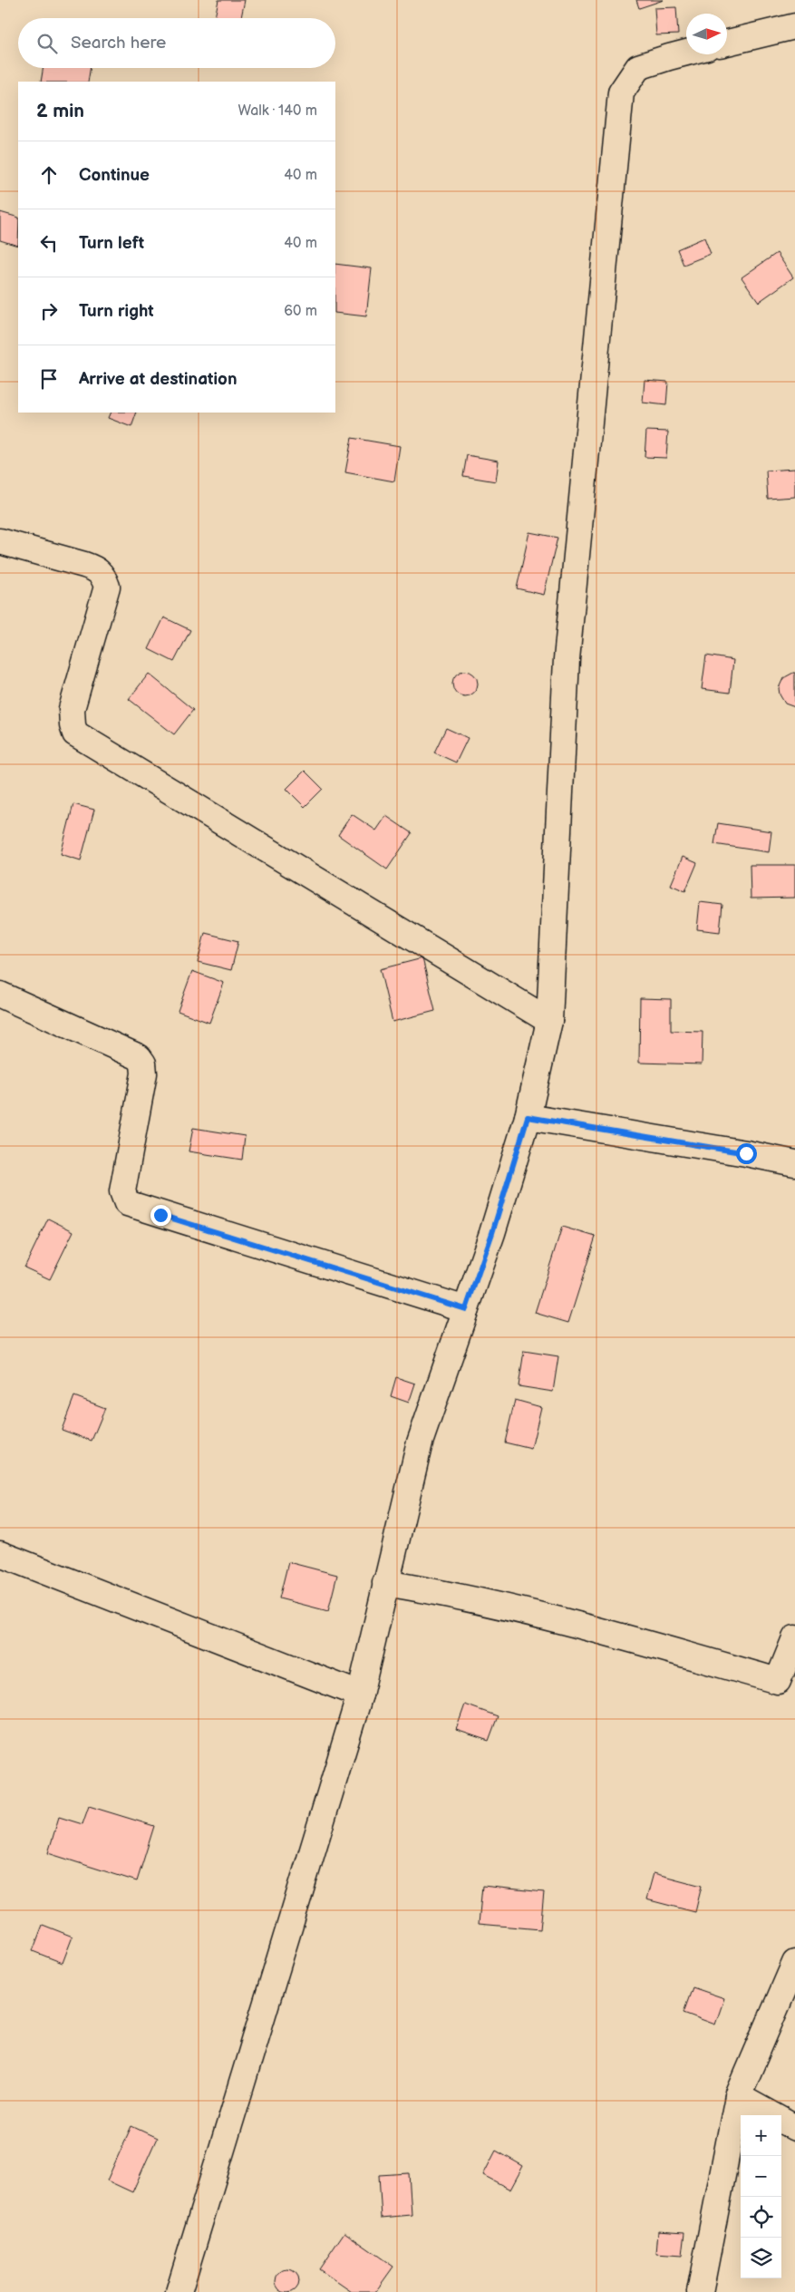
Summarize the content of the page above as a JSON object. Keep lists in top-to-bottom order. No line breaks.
{"north":"right","page":{"search":"Search here","heading":["2 min","Walk · 140 m"],"list":[["Continue","40 m"],["Turn left","40 m"],["Turn right","60 m"],"Arrive at destination"],"map_buttons":["+","−"]}}
